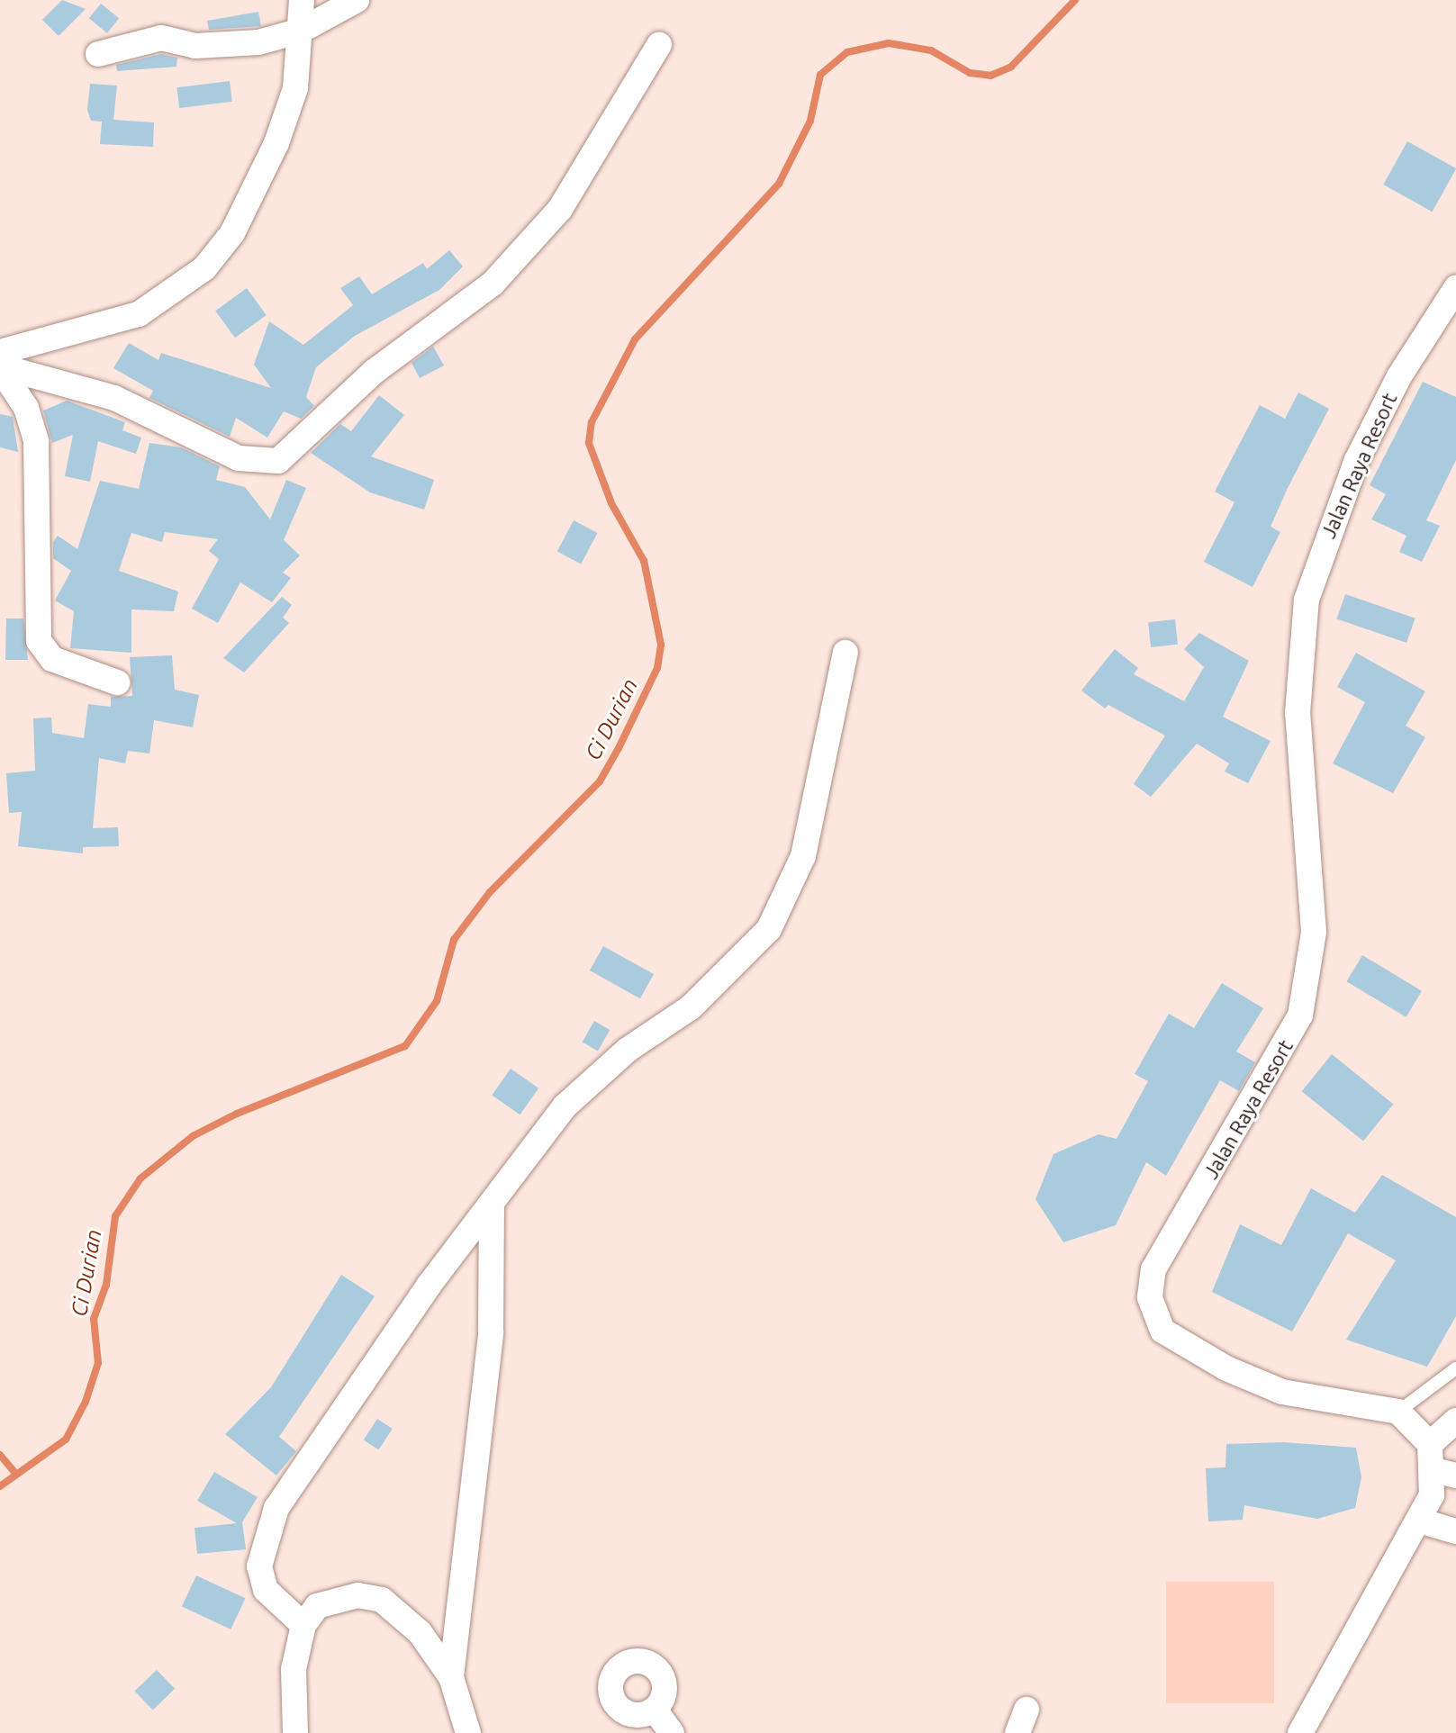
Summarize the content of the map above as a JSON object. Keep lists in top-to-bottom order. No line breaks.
{"streets":{"street":["Jalan Raya Resort"]},"water":["Ci Durian"]}
